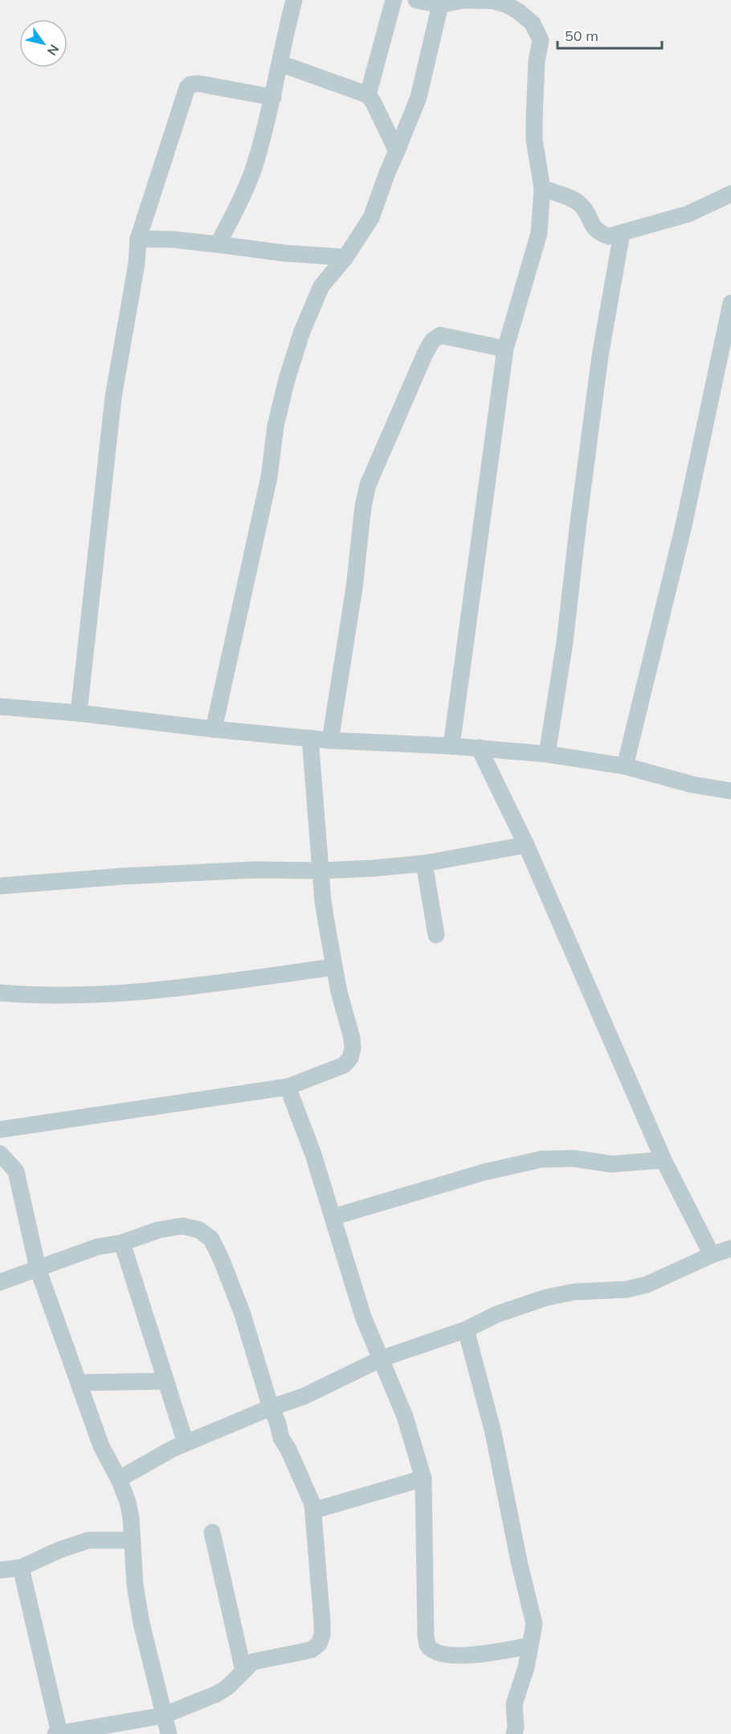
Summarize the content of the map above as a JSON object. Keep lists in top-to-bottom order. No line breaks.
{"scale_bar":"50 m","north":"bottom right"}
